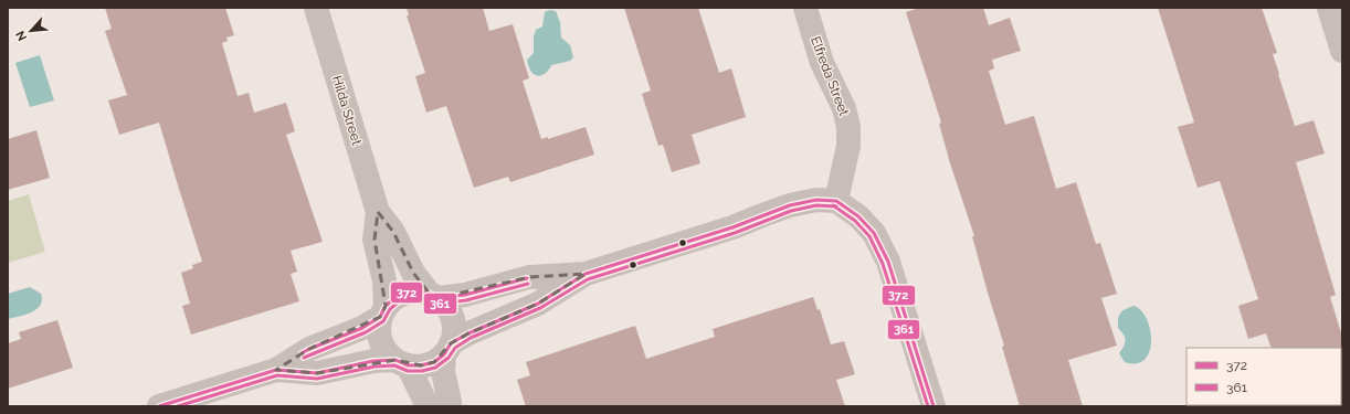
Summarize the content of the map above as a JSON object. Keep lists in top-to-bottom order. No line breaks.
{"streets":{"street":["Elfreda Street","Hilda Street"]},"lines":["transit line 372","transit line 361"],"legend":["372","361"],"north":"bottom left"}
